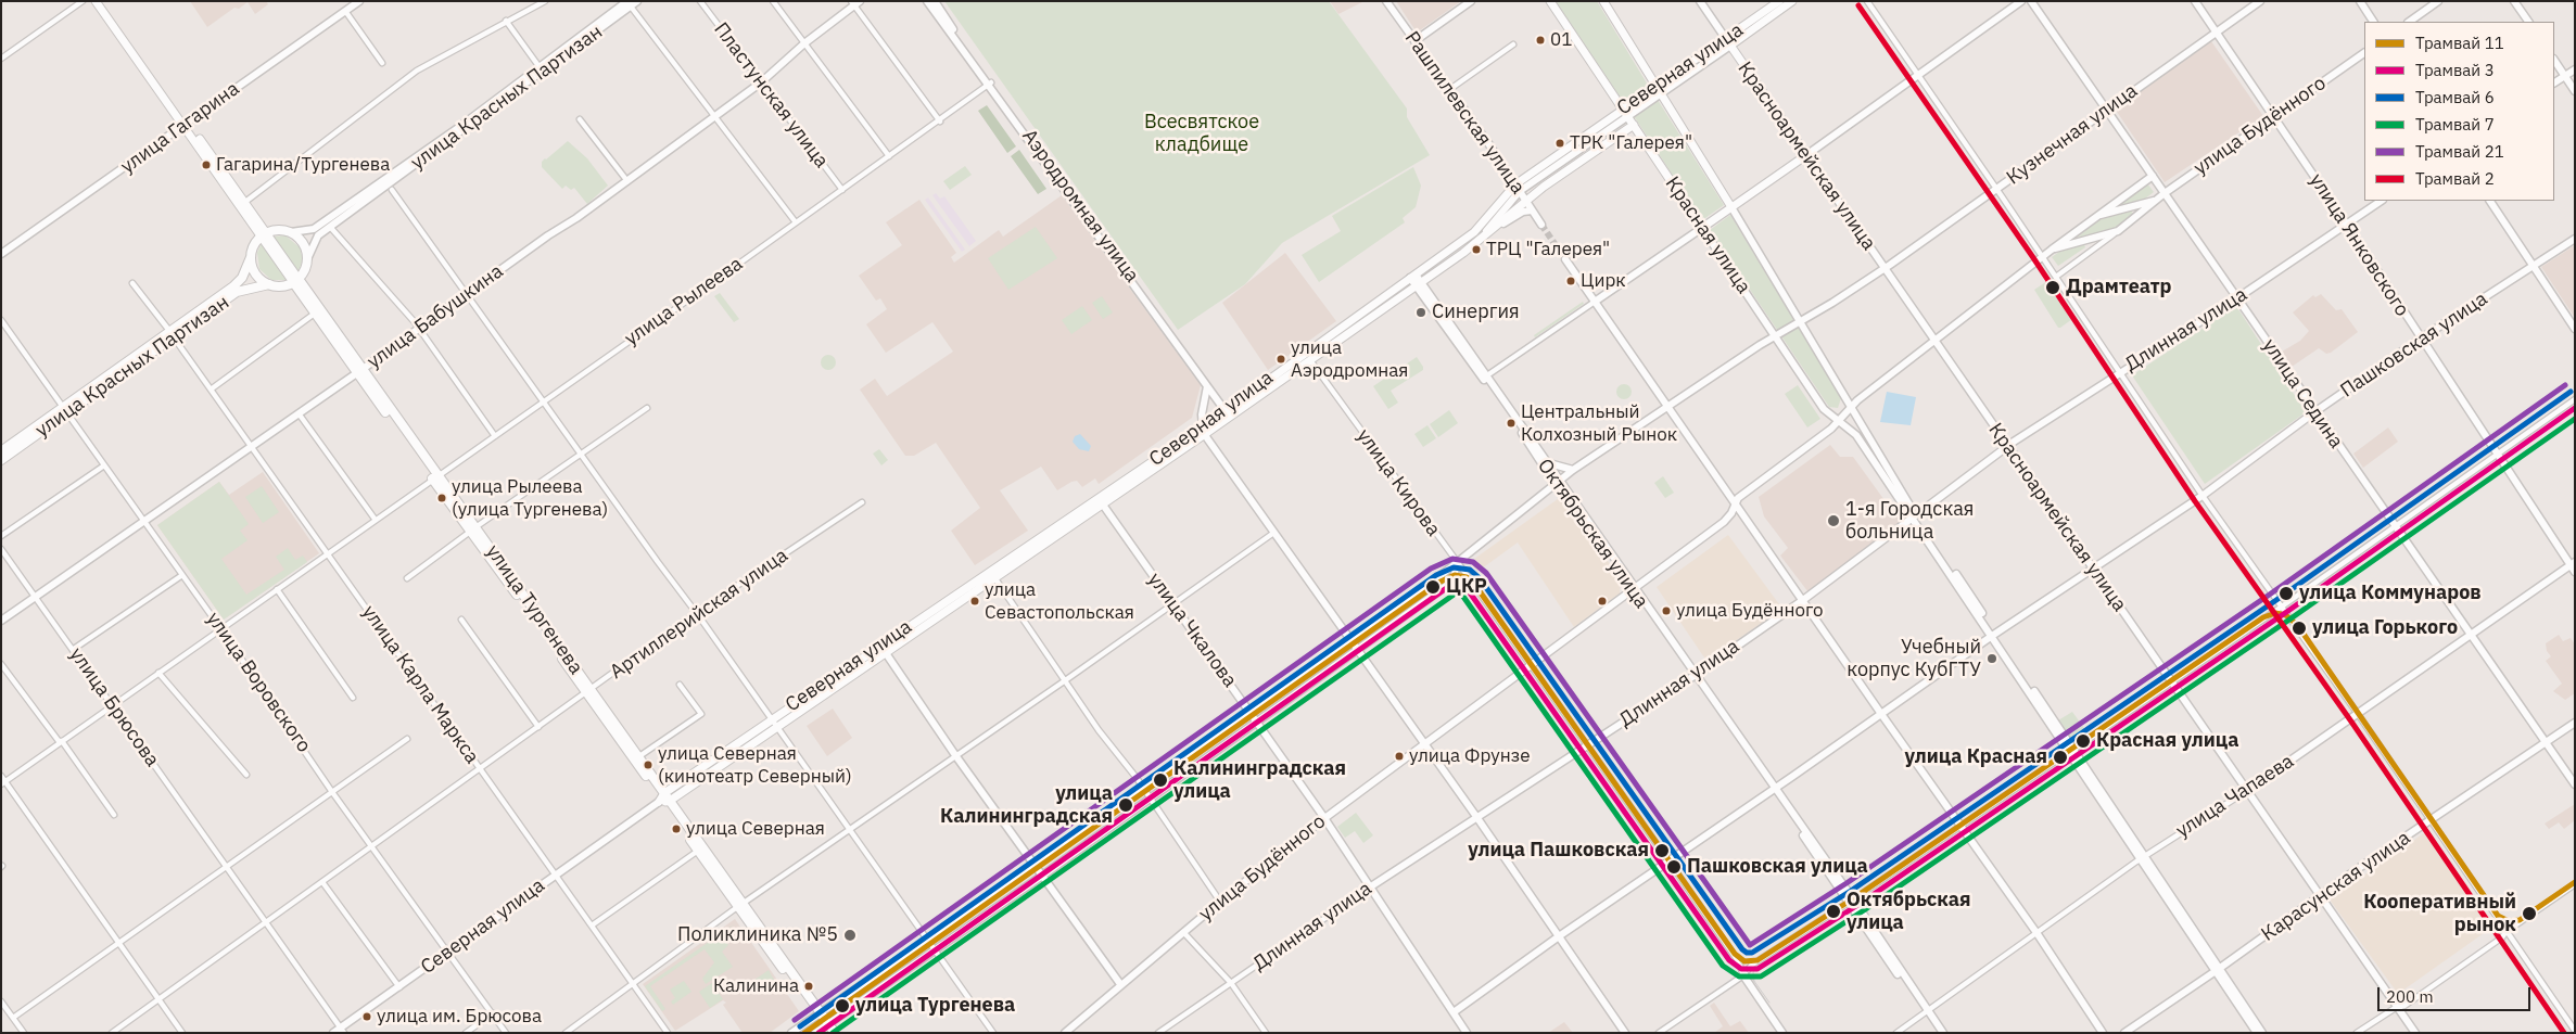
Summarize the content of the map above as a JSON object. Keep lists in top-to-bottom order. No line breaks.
{"streets":{"highway":["улица Красных Партизан","улица Тургенева"],"main road":["Северная улица","Красноармейская улица","Красная улица"],"street":["Пластунская улица","Рашпилевская улица","улица Будённого","улица Гагарина","Кузнечная улица","Аэродромная улица","улица Янковского","улица Рылеева","улица Бабушкина","Длинная улица","Пашковская улица","улица Седина","улица Кирова","Октябрьская улица","Артиллерийская улица","улица Чкалова","улица Воровского","улица Карла Маркса","улица Брюсова","улица Чапаева","Карасунская улица"]},"crossings":[["Северная улица","Рашпилевская улица"],["Северная улица","Красноармейская улица"],["Северная улица","Аэродромная улица"],["Северная улица","Красная улица"],["Северная улица","улица Кирова"],["Северная улица","Октябрьская улица"],["Северная улица","улица Тургенева"],["Северная улица","улица Чкалова"],["Северная улица","улица Воровского"],["Северная улица","улица Карла Маркса"],["Северная улица","улица Брюсова"],["Пластунская улица","улица Рылеева"],["Пластунская улица","улица Бабушкина"],["улица Красных Партизан","улица Тургенева"],["улица Красных Партизан","улица Воровского"],["улица Красных Партизан","улица Карла Маркса"],["улица Будённого","Красноармейская улица"],["улица Будённого","Красная улица"],["улица Будённого","улица Янковского"],["улица Будённого","улица Седина"],["улица Будённого","улица Кирова"],["улица Будённого","Октябрьская улица"],["улица Будённого","улица Чкалова"],["улица Гагарина","улица Тургенева"],["Кузнечная улица","Красноармейская улица"],["Кузнечная улица","Красная улица"],["Кузнечная улица","улица Янковского"],["Кузнечная улица","улица Седина"],["Кузнечная улица","улица Кирова"],["Кузнечная улица","Октябрьская улица"],["Кузнечная улица","улица Тургенева"],["Кузнечная улица","улица Чкалова"],["Красноармейская улица","Длинная улица"],["Красноармейская улица","Пашковская улица"],["Красноармейская улица","улица Чапаева"],["Красноармейская улица","Карасунская улица"],["Аэродромная улица","улица Рылеева"],["Красная улица","Длинная улица"],["Красная улица","Пашковская улица"],["Красная улица","улица Чапаева"],["Красная улица","Карасунская улица"],["улица Янковского","Длинная улица"],["улица Янковского","Пашковская улица"],["улица Янковского","улица Чапаева"],["улица Рылеева","улица Тургенева"],["улица Рылеева","улица Воровского"],["улица Рылеева","улица Карла Маркса"],["улица Рылеева","улица Брюсова"],["улица Бабушкина","улица Тургенева"],["улица Бабушкина","улица Воровского"],["улица Бабушкина","улица Карла Маркса"],["улица Бабушкина","улица Брюсова"],["Длинная улица","улица Седина"],["Длинная улица","улица Кирова"],["Длинная улица","Октябрьская улица"],["Длинная улица","улица Чкалова"],["Пашковская улица","улица Седина"],["Пашковская улица","улица Кирова"],["Пашковская улица","Октябрьская улица"],["Пашковская улица","улица Чкалова"],["улица Седина","улица Чапаева"],["улица Седина","Карасунская улица"],["Октябрьская улица","улица Чапаева"],["улица Тургенева","Артиллерийская улица"],["Артиллерийская улица","улица Воровского"],["Артиллерийская улица","улица Карла Маркса"],["Артиллерийская улица","улица Брюсова"]],"parks":["Всесвятское кладбище"],"places":["01","ТРК \"Галерея\"","Гагарина/Тургенева","ТРЦ \"Галерея\"","Цирк","Драмтеатр","Синергия","улица Аэродромная","Центральный Колхозный Рынок","улица Рылеева (улица Тургенева)","1-я Городская больница","ЦКР","улица Коммунаров","улица Севастопольская","улица Будённого","улица Горького","Учебный корпус КубГТУ","Красная улица","улица Фрунзе","улица Красная","улица Северная (кинотеатр Северный)","Калининградская улица","улица Калининградская","улица Северная","улица Пашковская","Пашковская улица","Октябрьская улица","Кооперативный рынок","Поликлиника №5","Калинина","улица Тургенева","улица им. Брюсова"],"lines":["tram line 2","tram line 21","tram line 6","tram line 3","tram line 7","tram line 11"],"legend":["Трамвай 11","Трамвай 3","Трамвай 6","Трамвай 7","Трамвай 21","Трамвай 2"],"scale_bar":"200 m"}
